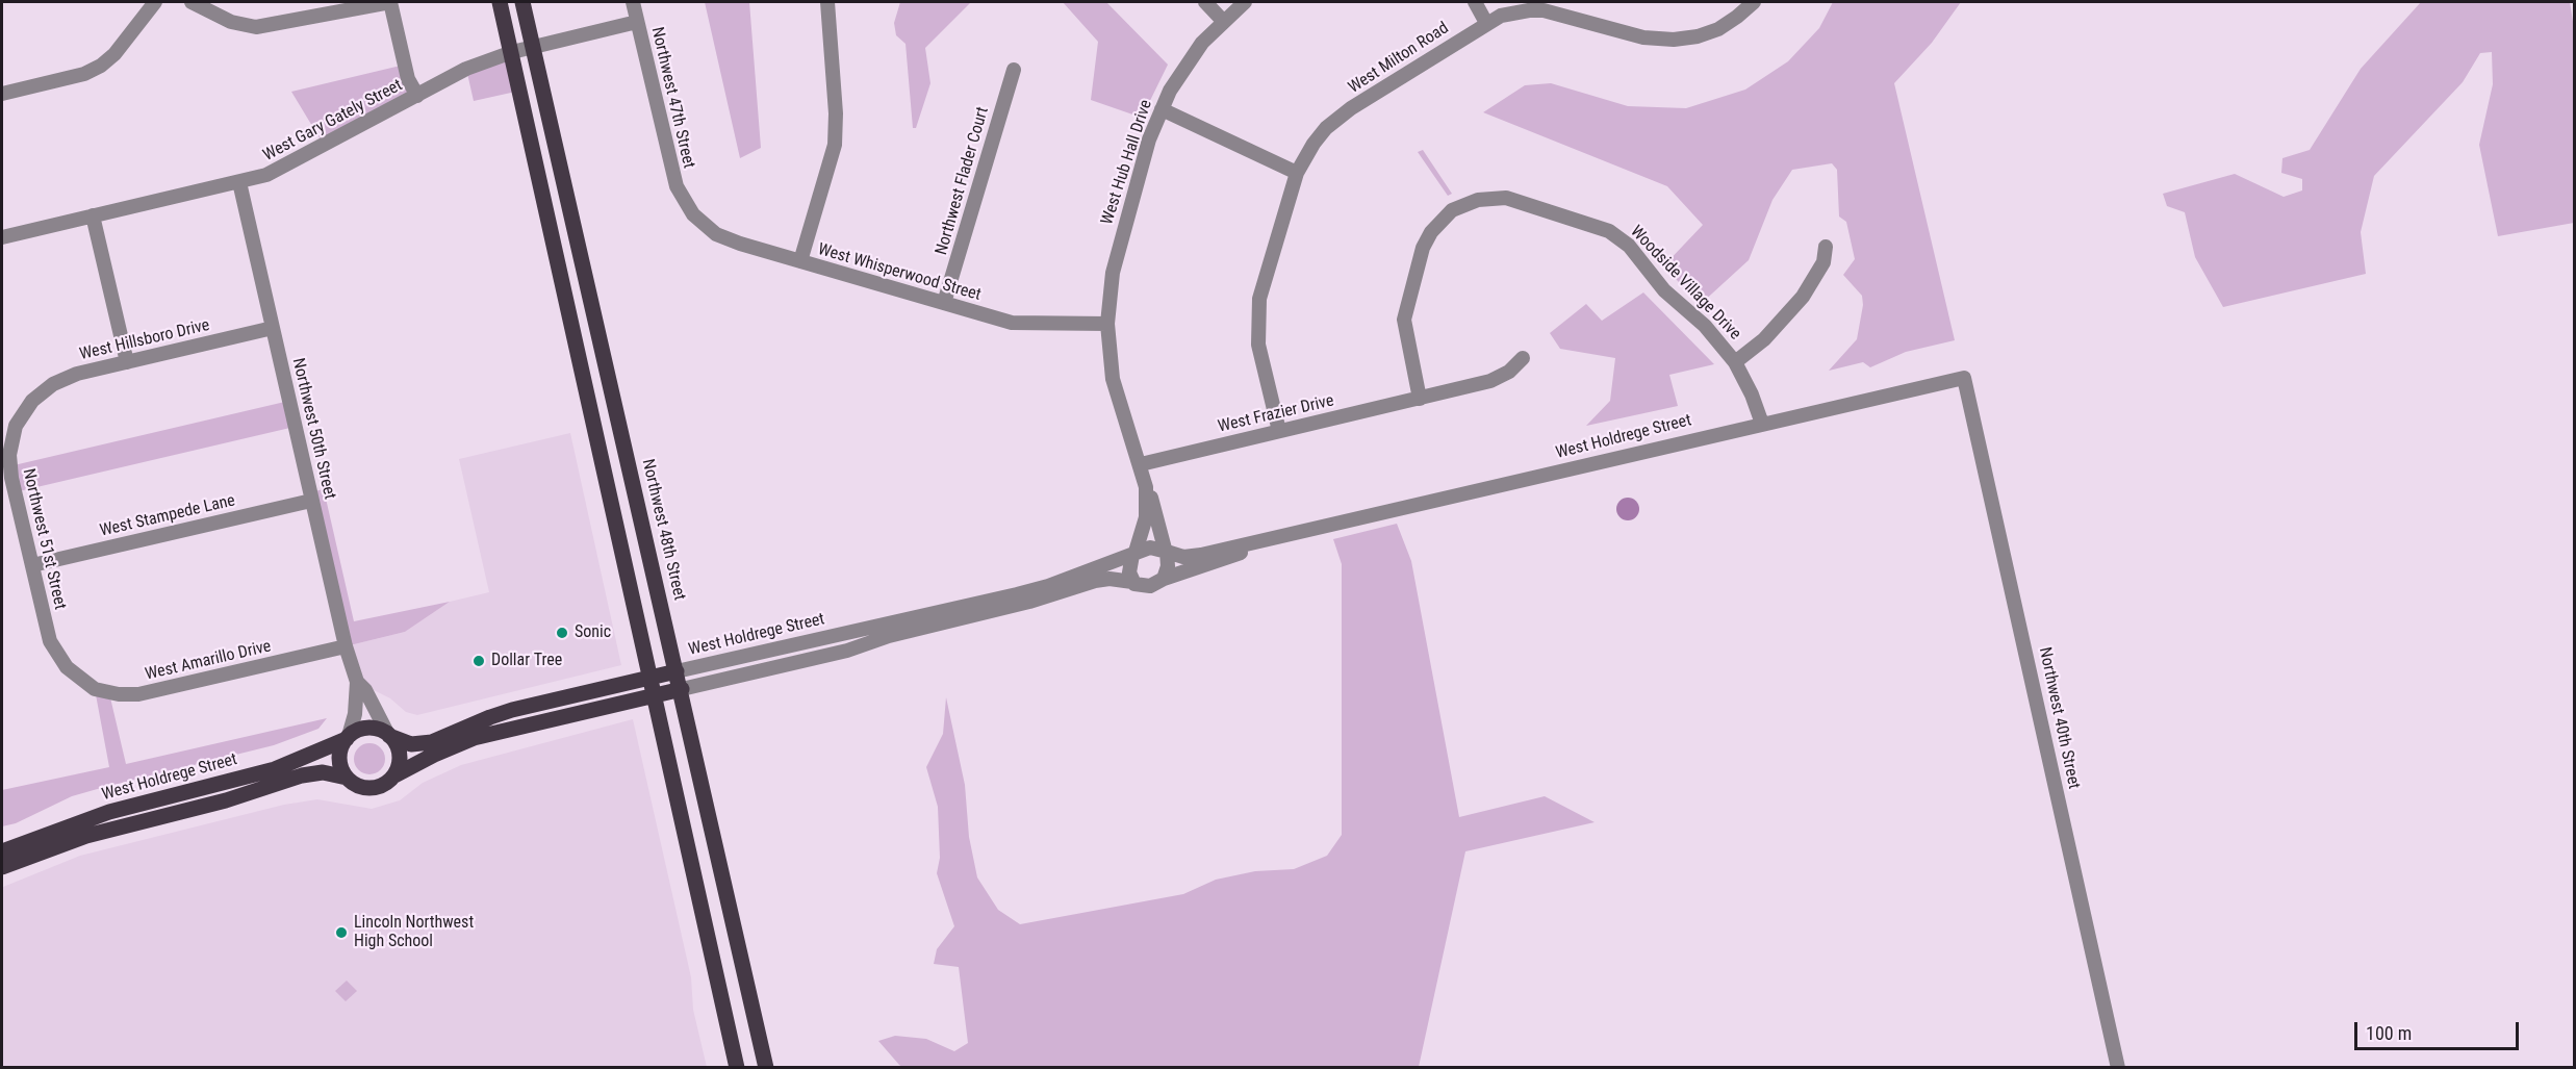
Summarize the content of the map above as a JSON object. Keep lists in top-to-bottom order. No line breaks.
{"streets":{"main road":["West Holdrege Street","Northwest 48th Street"],"street":["West Milton Road","Northwest 47th Street","West Gary Gately Street","West Hub Hall Drive","Northwest Flader Court","West Whisperwood Street","Woodside Village Drive","West Hillsboro Drive","West Frazier Drive","Northwest 50th Street","West Stampede Lane","Northwest 51st Street","West Amarillo Drive","Northwest 40th Street"]},"crossings":[["West Milton Road","West Frazier Drive"],["Northwest 47th Street","West Gary Gately Street"],["Northwest 47th Street","West Whisperwood Street"],["West Gary Gately Street","Northwest 50th Street"],["West Gary Gately Street","Northwest 48th Street"],["West Hub Hall Drive","West Whisperwood Street"],["West Hub Hall Drive","West Frazier Drive"],["Northwest Flader Court","West Whisperwood Street"],["Woodside Village Drive","West Frazier Drive"],["Woodside Village Drive","West Holdrege Street"],["West Hillsboro Drive","Northwest 50th Street"],["West Hillsboro Drive","Northwest 51st Street"],["Northwest 50th Street","West Holdrege Street"],["Northwest 50th Street","West Stampede Lane"],["Northwest 50th Street","West Amarillo Drive"],["West Holdrege Street","Northwest 48th Street"],["West Holdrege Street","Northwest 40th Street"],["West Stampede Lane","Northwest 51st Street"],["Northwest 51st Street","West Amarillo Drive"]],"places":["Sonic","Dollar Tree","Lincoln Northwest High School"],"scale_bar":"100 m"}
